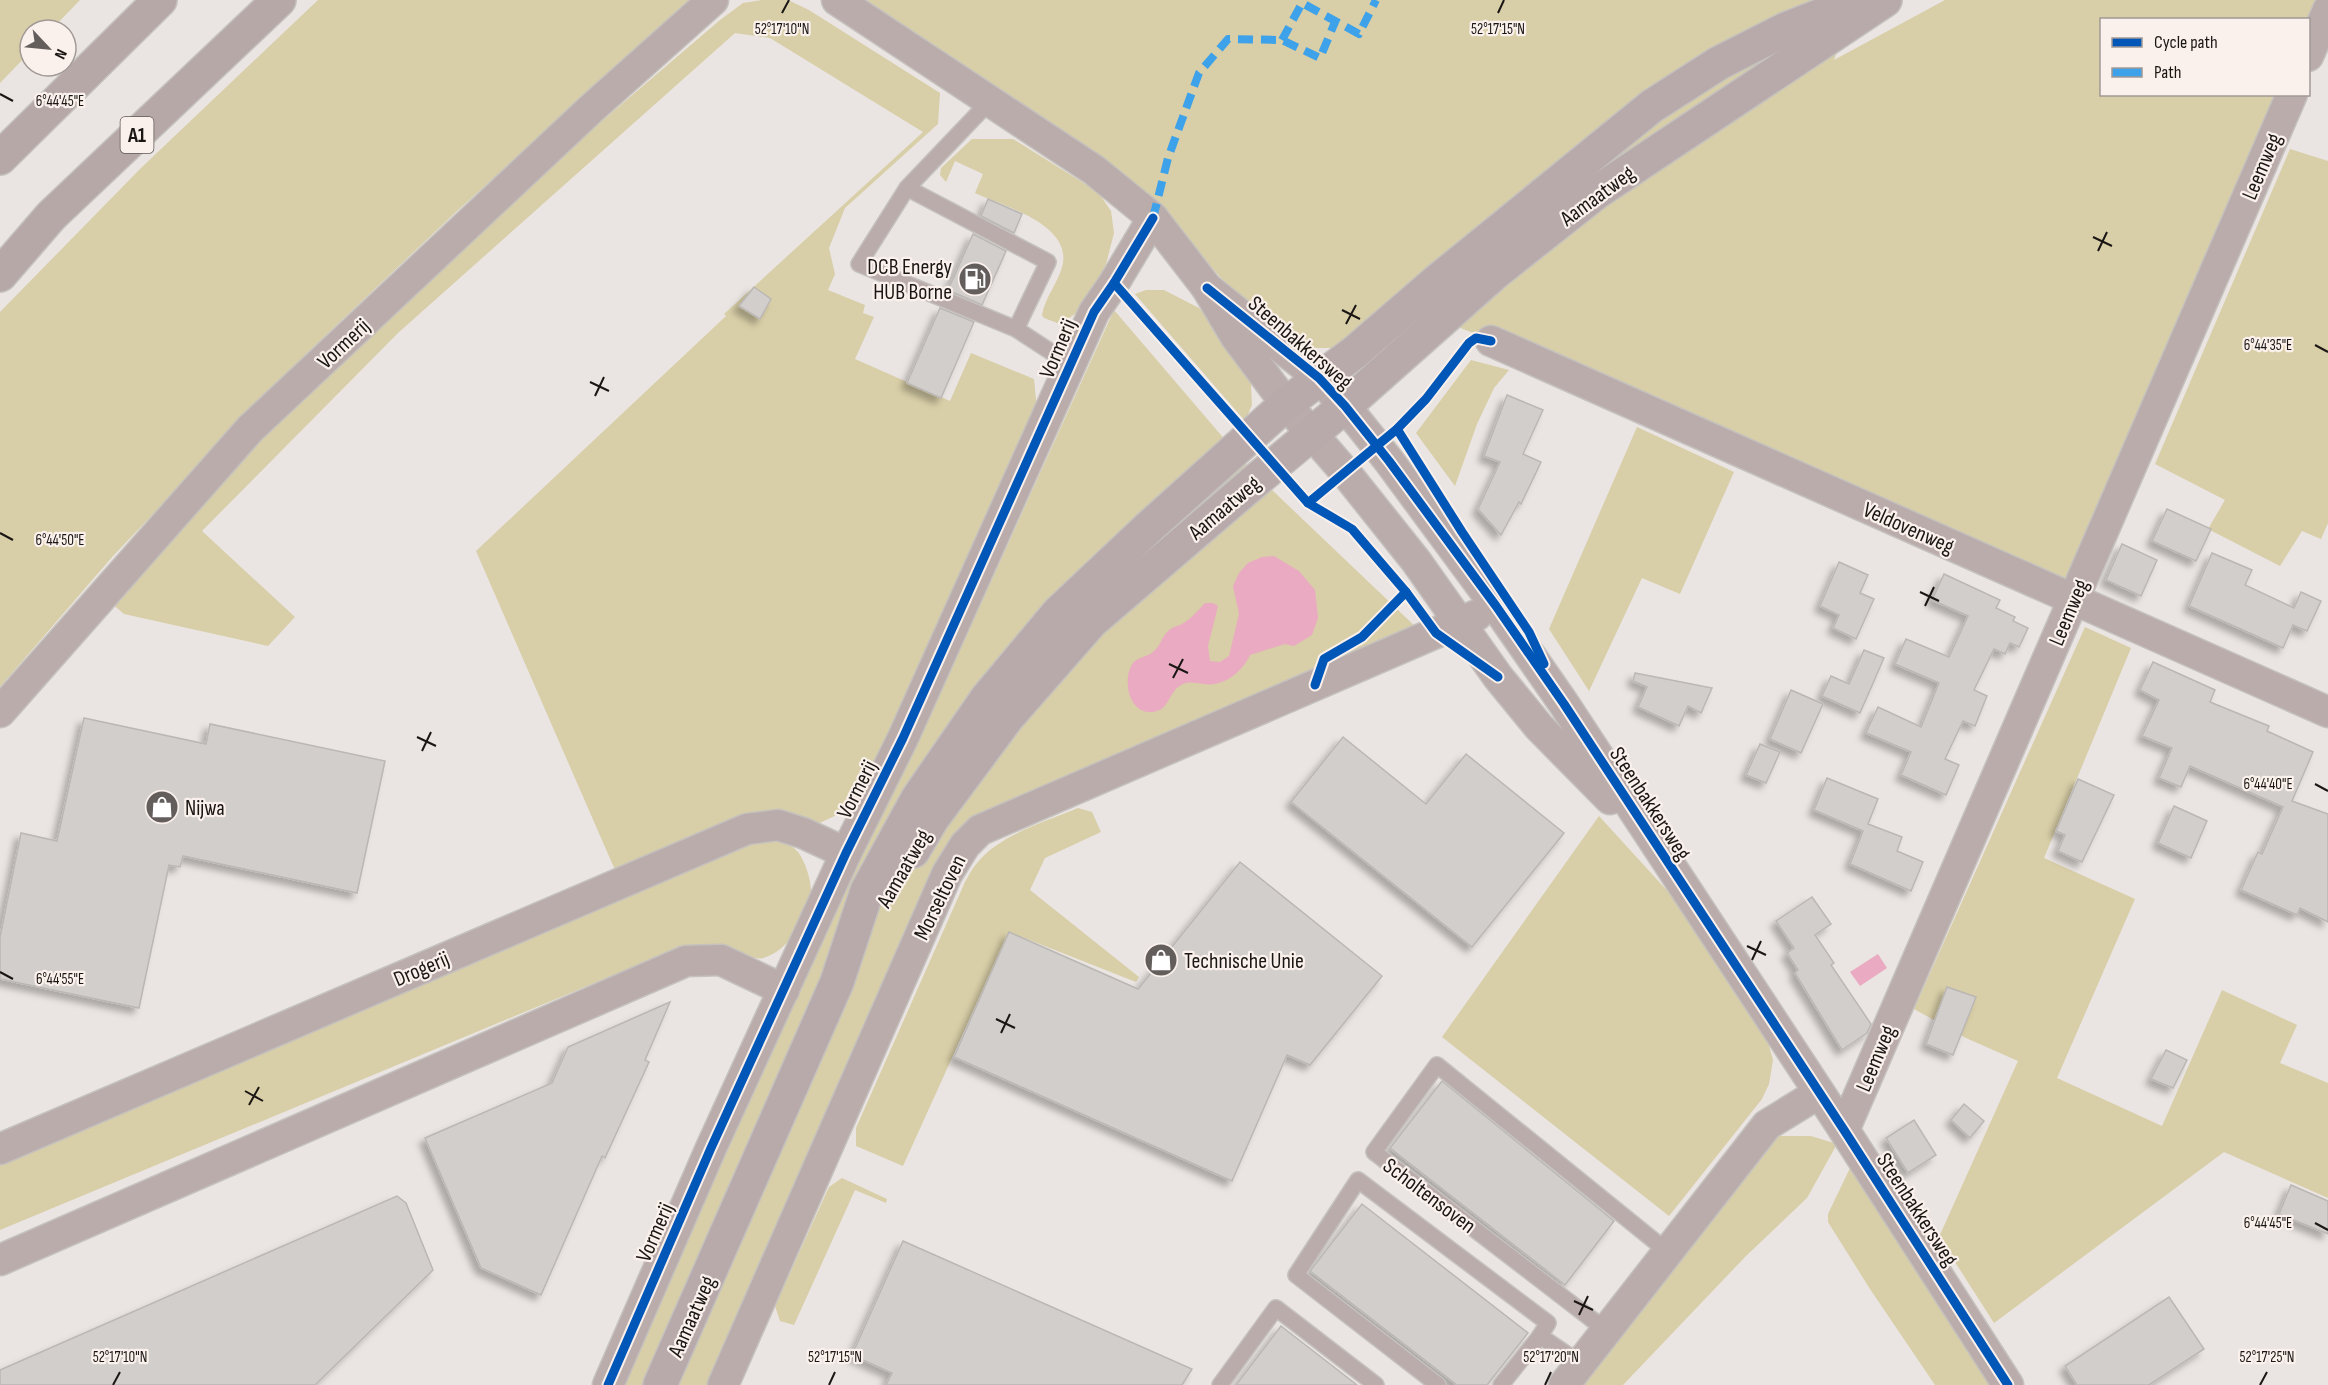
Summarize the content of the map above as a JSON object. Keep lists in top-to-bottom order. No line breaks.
{"streets":{"highway":["A1"],"main road":["Aamaatweg"],"street":["Leemweg","Steenbakkersweg","Vormerij","Veldovenweg","Morseltoven","Drogerij"],"lane":["Scholtensoven"]},"crossings":[["Leemweg","Steenbakkersweg"],["Leemweg","Veldovenweg"],["Aamaatweg","Steenbakkersweg"],["Steenbakkersweg","Morseltoven"],["Vormerij","Drogerij"]],"places":{"fuel station":["DCB Energy HUB Borne"],"shop":["Nijwa","Technische Unie"]},"legend":["Cycle path","Path"],"north":"bottom right","coordinates":["52°17'10\"N","52°17'15\"N","6°44'45\"E","6°44'35\"E","6°44'50\"E","6°44'40\"E","6°44'55\"E","52°17'20\"N","52°17'25\"N"]}
